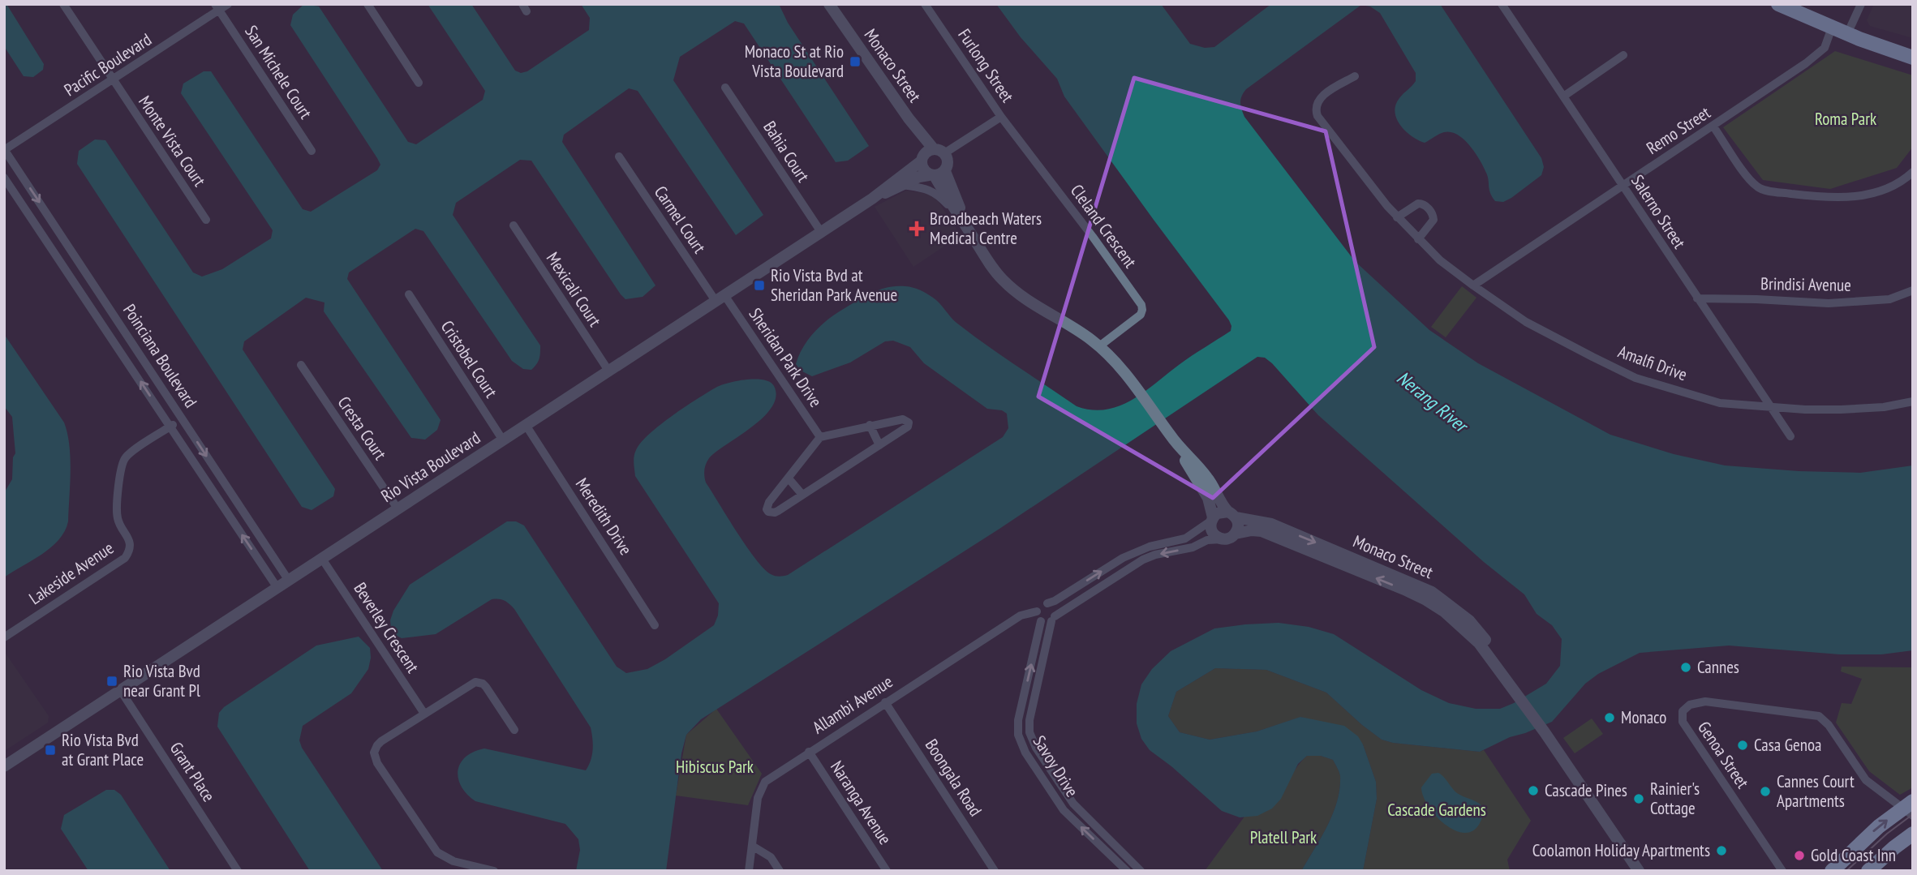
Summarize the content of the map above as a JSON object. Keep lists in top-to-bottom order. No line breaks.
{"streets":{"street":["Pacific Boulevard","Monaco Street","Furlong Street","San Michele Court","Remo Street","Monte Vista Court","Bahia Court","Salerno Street","Carmel Court","Cleland Crescent","Brindisi Avenue","Mexicali Court","Poinciana Boulevard","Sheridan Park Drive","Cristobel Court","Amalfi Drive","Cresta Court","Rio Vista Boulevard","Meredith Drive","Lakeside Avenue","Beverley Crescent","Allambi Avenue","Genoa Street","Savoy Drive","Grant Place","Boongala Road","Naranga Avenue"]},"crossings":[["Pacific Boulevard","San Michele Court"],["Pacific Boulevard","Monte Vista Court"],["Pacific Boulevard","Poinciana Boulevard"],["Monaco Street","Rio Vista Boulevard"],["Furlong Street","Cleland Crescent"],["Furlong Street","Rio Vista Boulevard"],["Remo Street","Salerno Street"],["Remo Street","Amalfi Drive"],["Bahia Court","Rio Vista Boulevard"],["Salerno Street","Brindisi Avenue"],["Salerno Street","Amalfi Drive"],["Carmel Court","Sheridan Park Drive"],["Carmel Court","Rio Vista Boulevard"],["Cleland Crescent","Rio Vista Boulevard"],["Mexicali Court","Rio Vista Boulevard"],["Poinciana Boulevard","Rio Vista Boulevard"],["Poinciana Boulevard","Lakeside Avenue"],["Sheridan Park Drive","Rio Vista Boulevard"],["Cristobel Court","Rio Vista Boulevard"],["Cresta Court","Rio Vista Boulevard"],["Rio Vista Boulevard","Meredith Drive"],["Rio Vista Boulevard","Beverley Crescent"],["Rio Vista Boulevard","Grant Place"],["Allambi Avenue","Savoy Drive"],["Allambi Avenue","Boongala Road"],["Allambi Avenue","Naranga Avenue"]],"water":["Nerang River"],"parks":["Roma Park","Hibiscus Park","Cascade Gardens","Platell Park"],"places":{"transit":["Monaco St at Rio Vista Boulevard","Rio Vista Bvd at Sheridan Park Avenue","Rio Vista Bvd near Grant Pl","Rio Vista Bvd at Grant Place"],"health":["Broadbeach Waters Medical Centre"],"other":["Cannes","Monaco","Casa Genoa","Cascade Pines","Cannes Court Apartments","Rainier's Cottage","Coolamon Holiday Apartments","Gold Coast Inn"]}}
